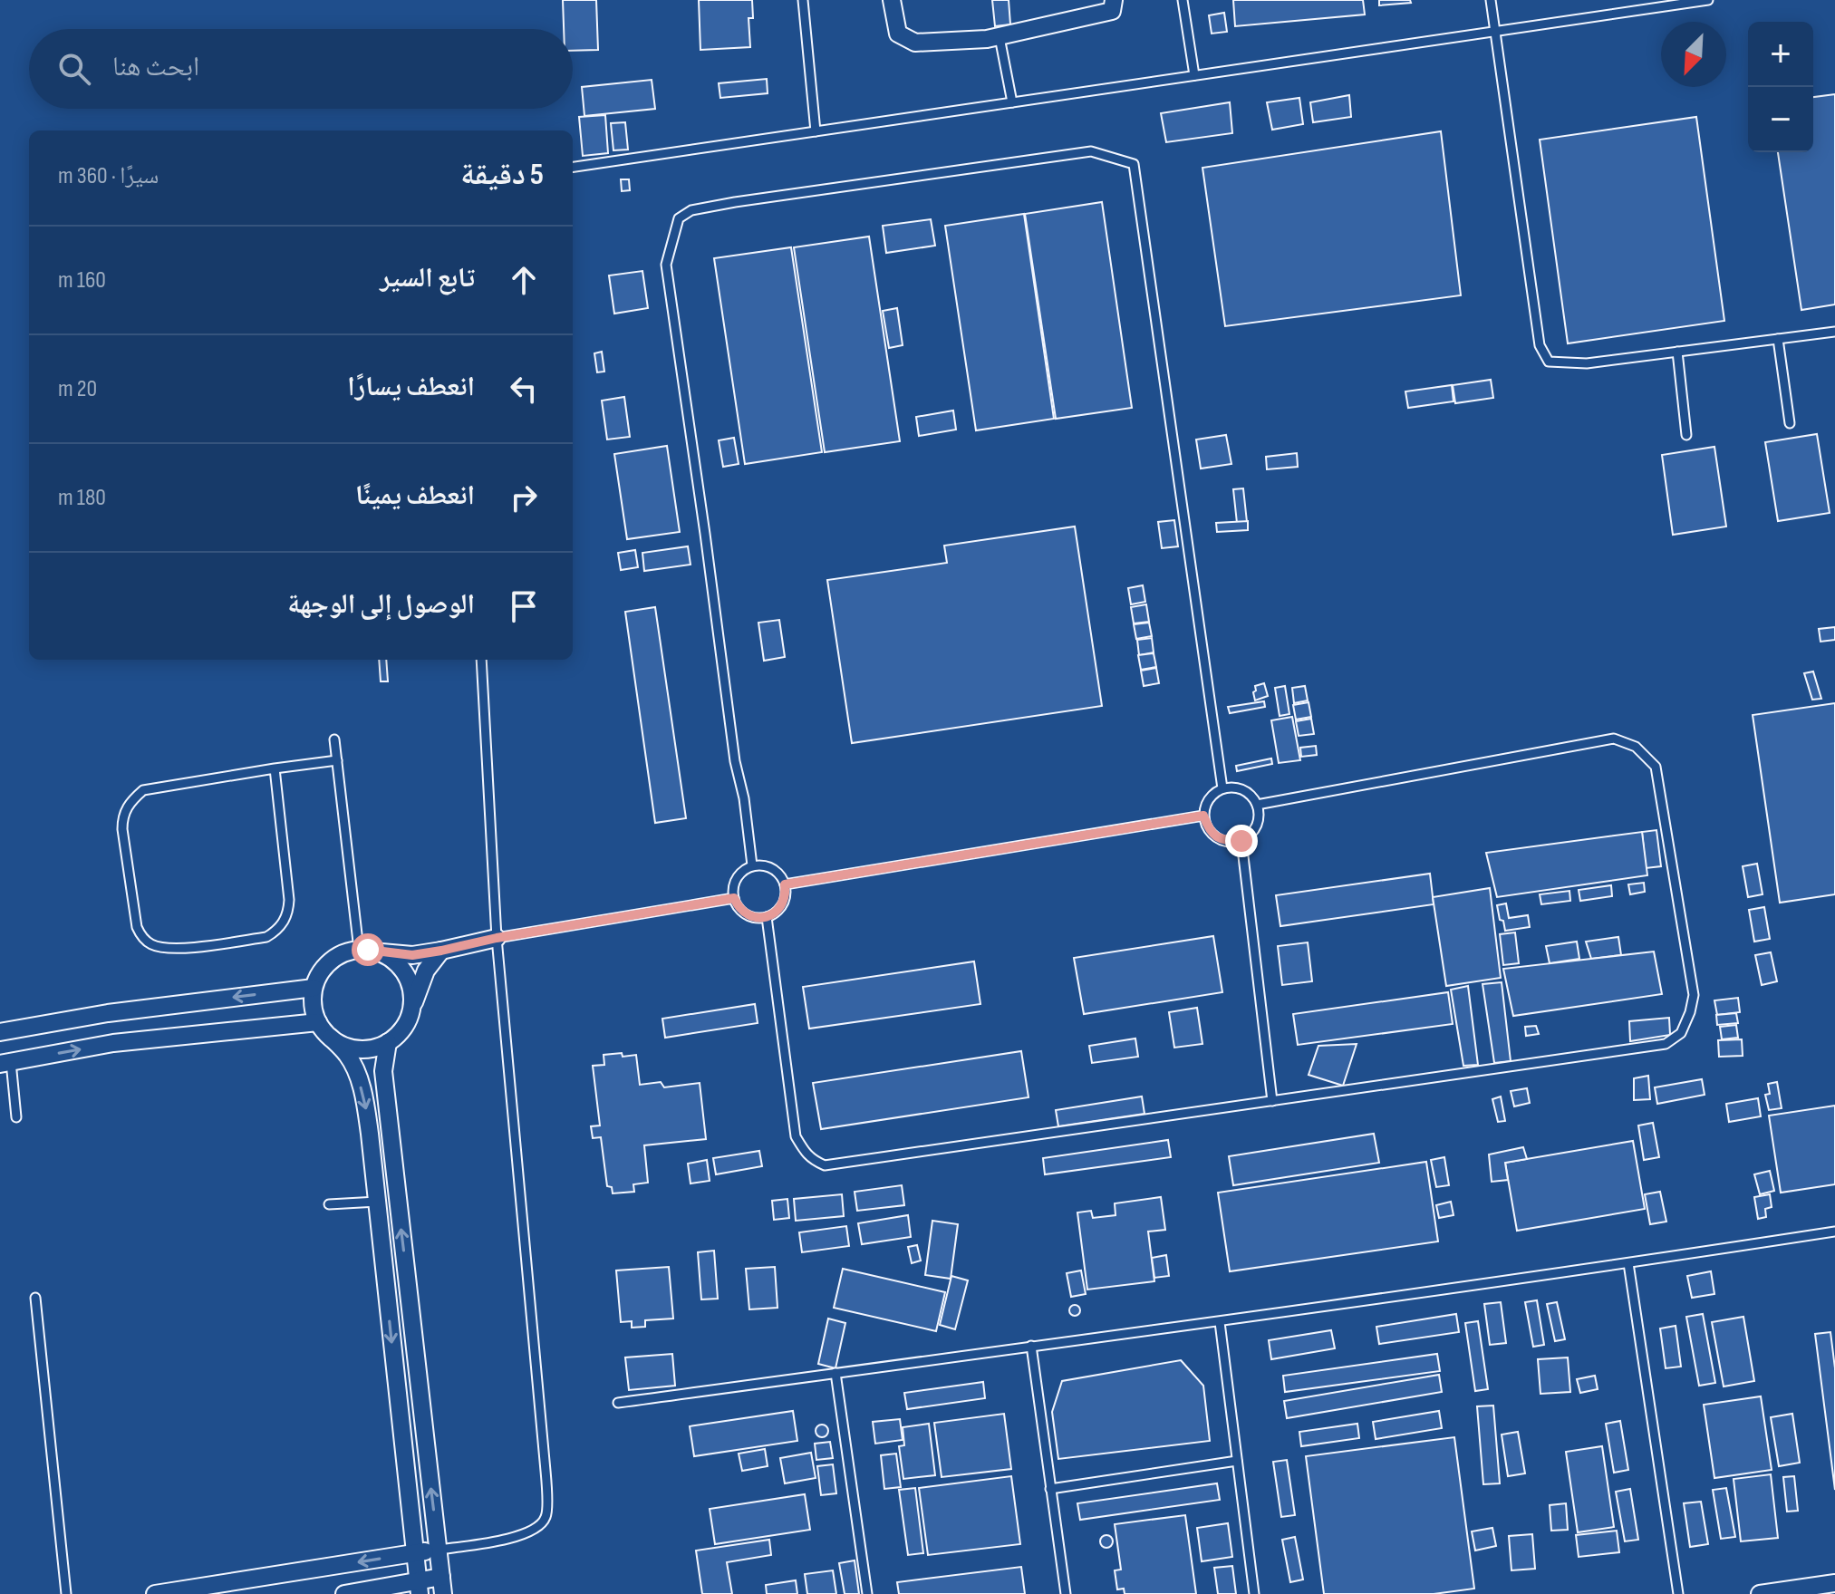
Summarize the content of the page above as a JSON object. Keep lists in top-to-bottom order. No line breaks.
{"north":"bottom left","page":{"map_buttons":["+","−"],"search":"ابحث هنا","heading":["5 دقيقة","سيرًا · 360 m"],"list":[["تابع السير","160 m"],["انعطف يسارًا","20 m"],["انعطف يمينًا","180 m"],"الوصول إلى الوجهة"]}}
